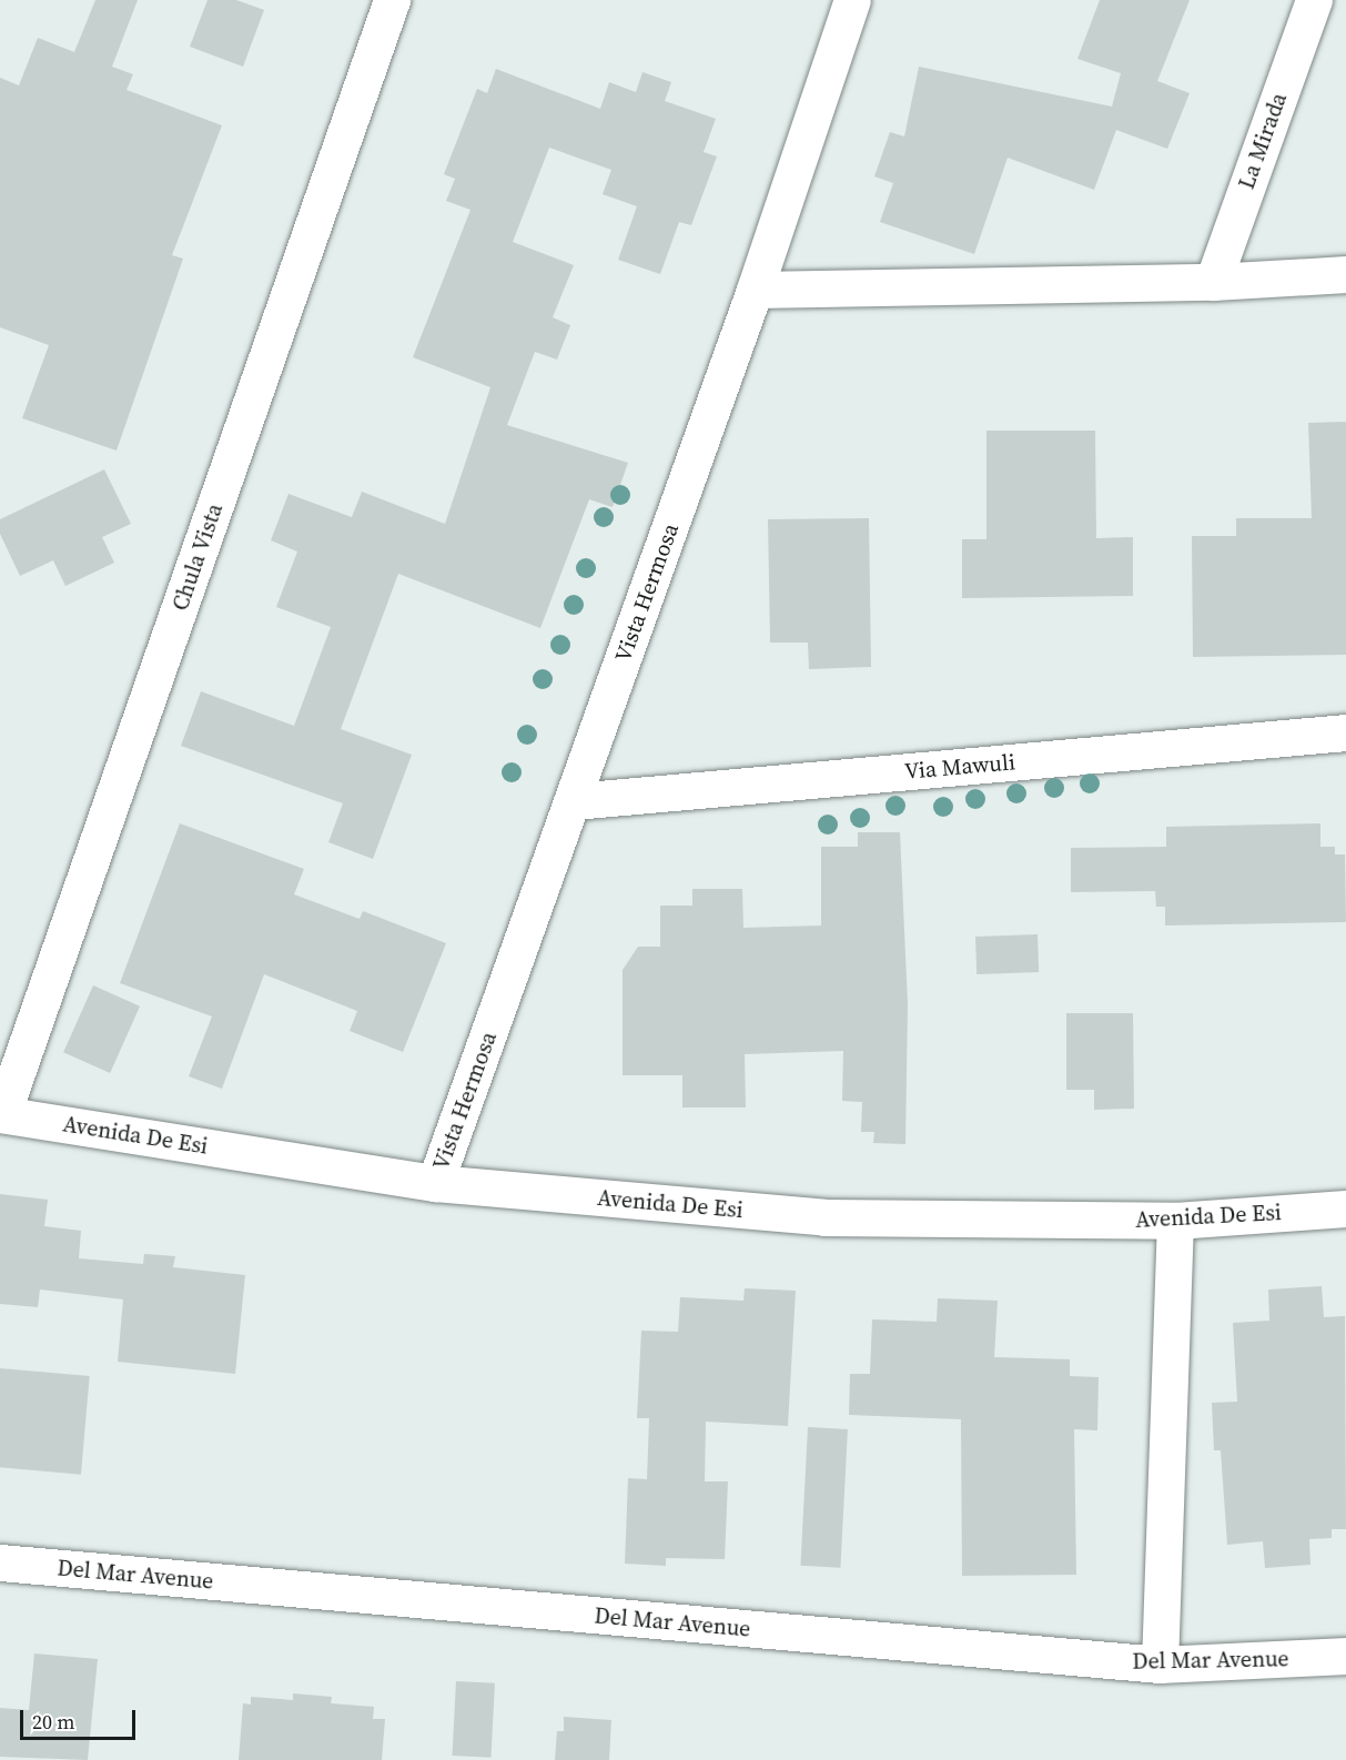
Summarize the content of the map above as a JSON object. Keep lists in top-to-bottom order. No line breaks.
{"streets":{"street":["La Mirada","Chula Vista","Vista Hermosa","Via Mawuli","Avenida De Esi","Del Mar Avenue"]},"crossings":[["Chula Vista","Avenida De Esi"],["Vista Hermosa","Via Mawuli"],["Vista Hermosa","Avenida De Esi"]],"scale_bar":"20 m"}
